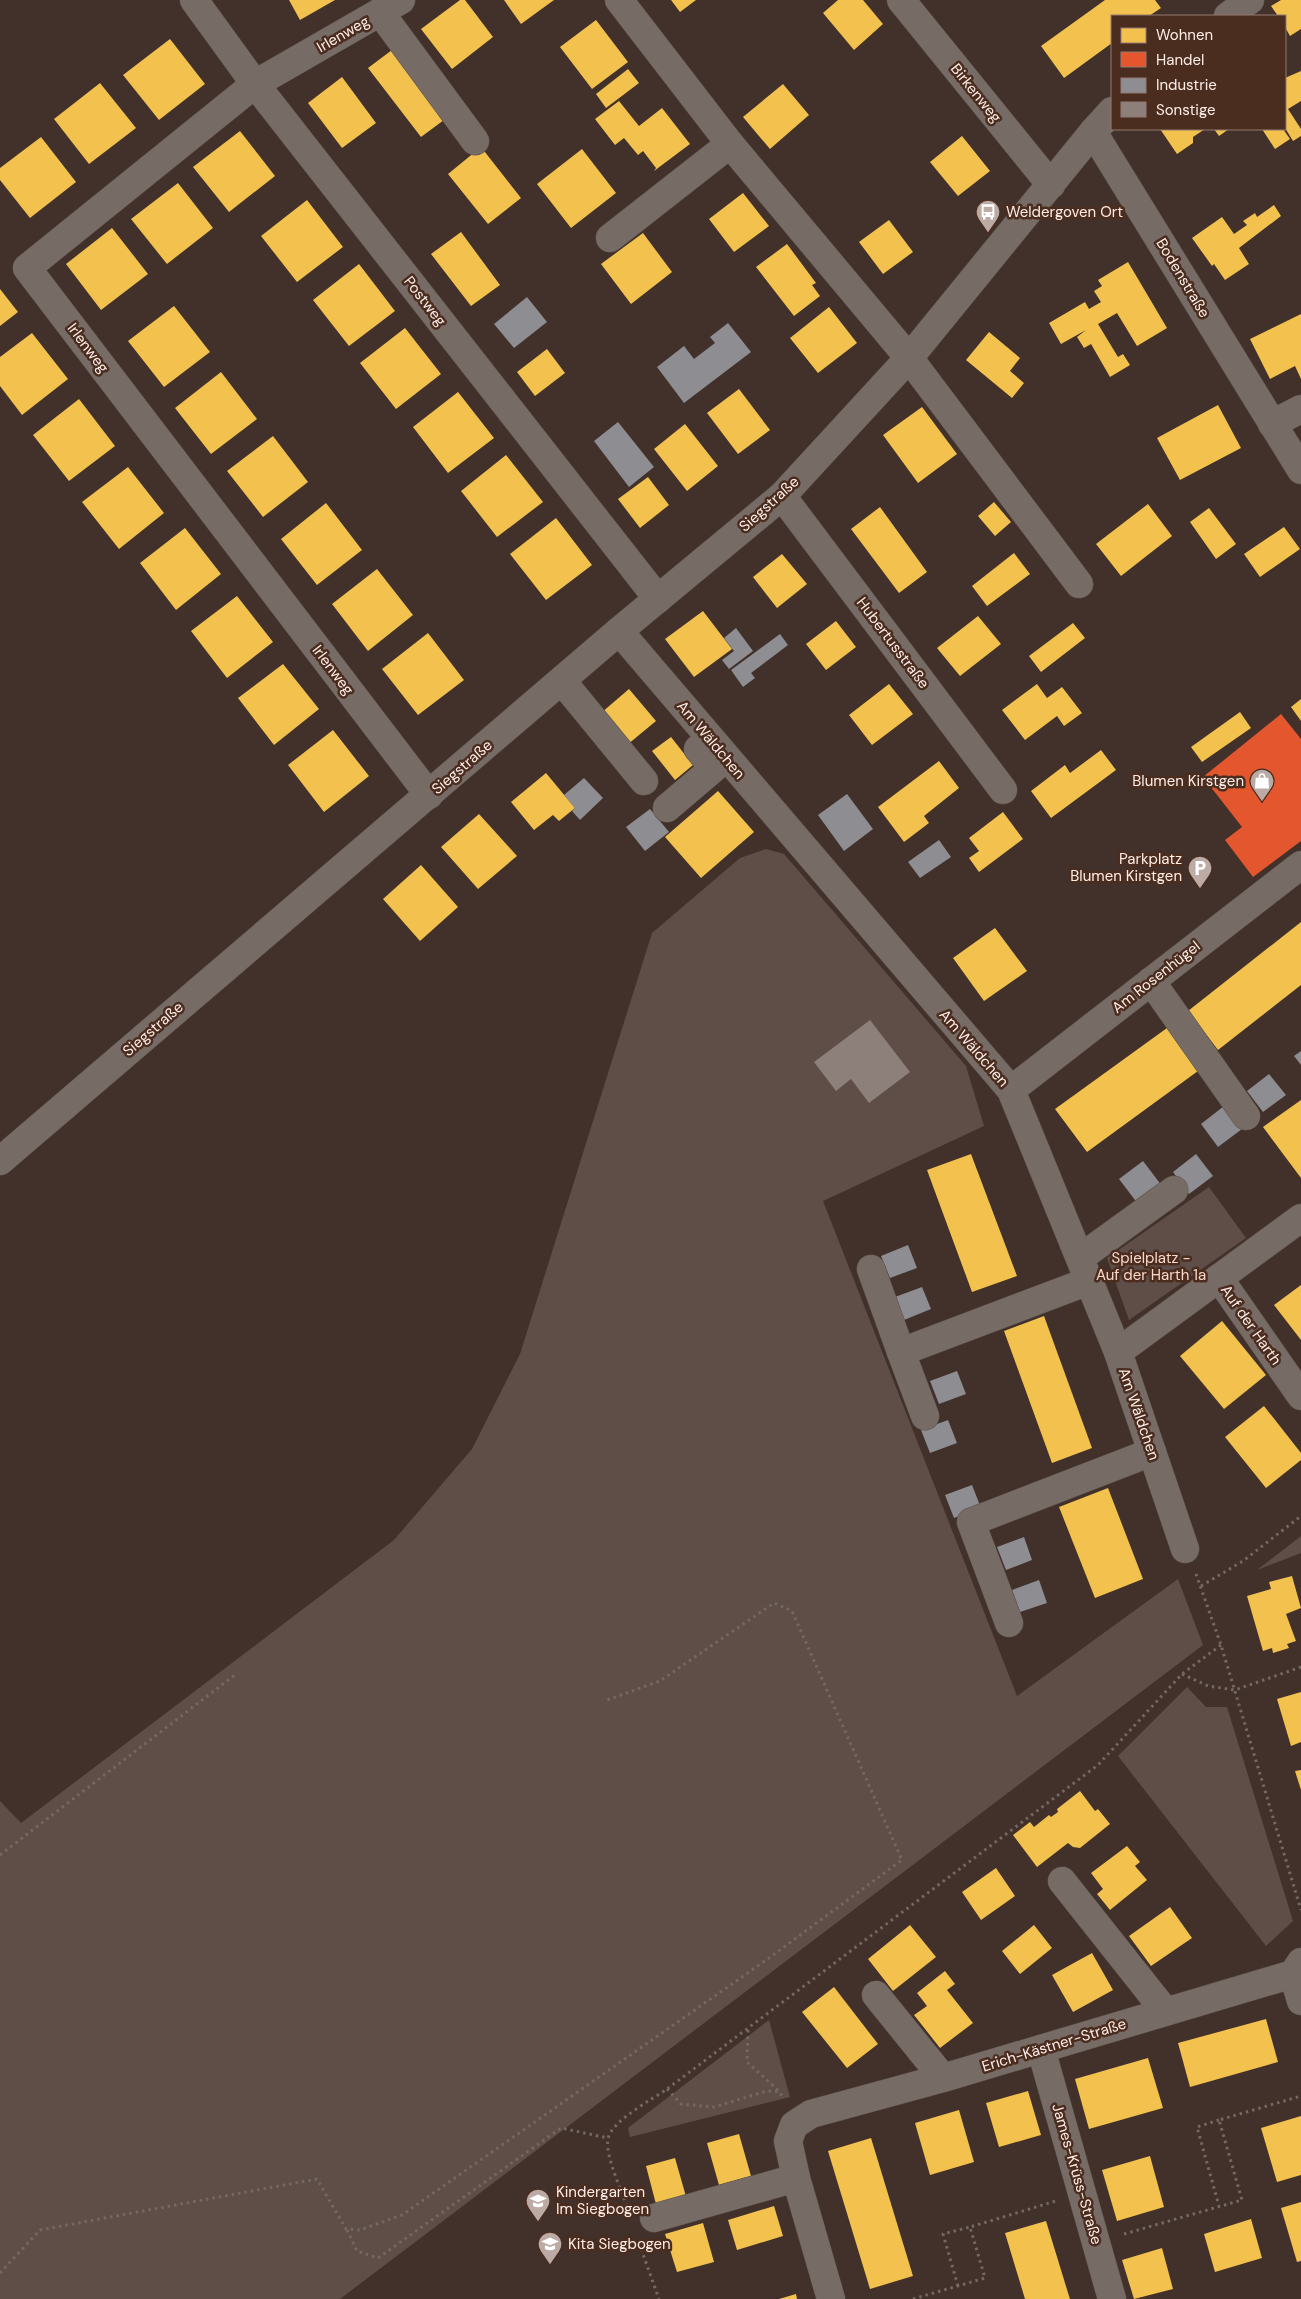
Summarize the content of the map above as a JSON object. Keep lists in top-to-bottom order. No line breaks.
{"streets":{"street":["Irlenweg","Birkenweg","Bodenstraße","Postweg","Siegstraße","Hubertusstraße","Am Wäldchen","Am Rosenhügel","Auf der Harth","Erich-Kästner-Straße","James-Krüss-Straße"]},"crossings":[["Irlenweg","Postweg"],["Irlenweg","Siegstraße"],["Birkenweg","Siegstraße"],["Bodenstraße","Siegstraße"],["Postweg","Siegstraße"],["Siegstraße","Hubertusstraße"],["Siegstraße","Am Wäldchen"],["Am Wäldchen","Am Rosenhügel"],["Am Wäldchen","Auf der Harth"],["Erich-Kästner-Straße","James-Krüss-Straße"]],"parks":["Spielplatz - Auf der Harth 1a"],"places":{"bus stop":["Weldergoven Ort"],"shop":["Blumen Kirstgen"],"parking":["Parkplatz Blumen Kirstgen"],"school or university":["Kindergarten Im Siegbogen","Kita Siegbogen"]},"legend":["Wohnen","Handel","Industrie","Sonstige"]}
